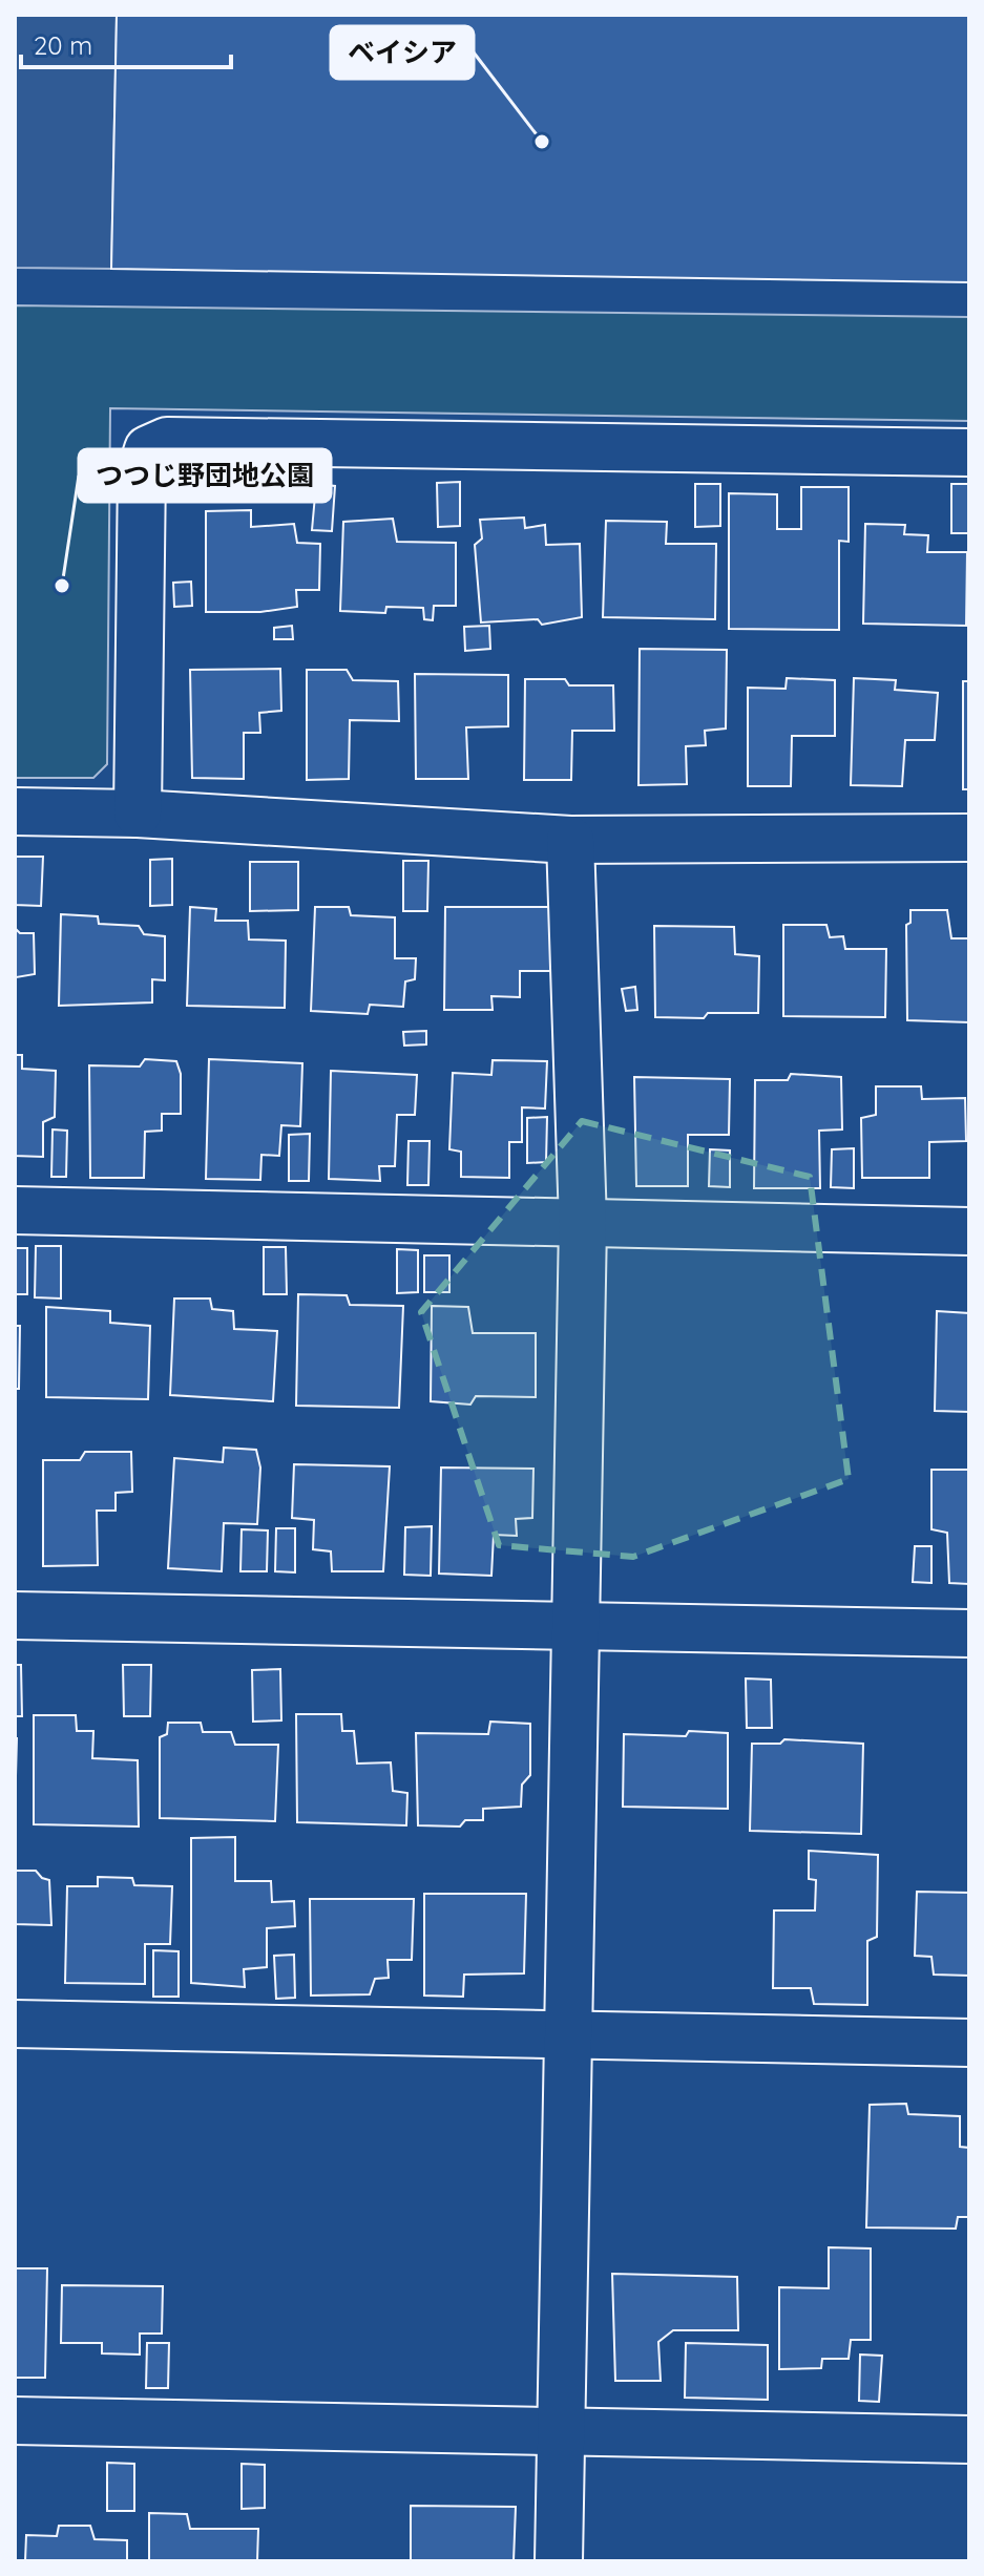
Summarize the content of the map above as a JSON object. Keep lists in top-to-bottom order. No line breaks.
{"places":["ベイシア","つつじ野団地公園"],"scale_bar":"20 m"}
